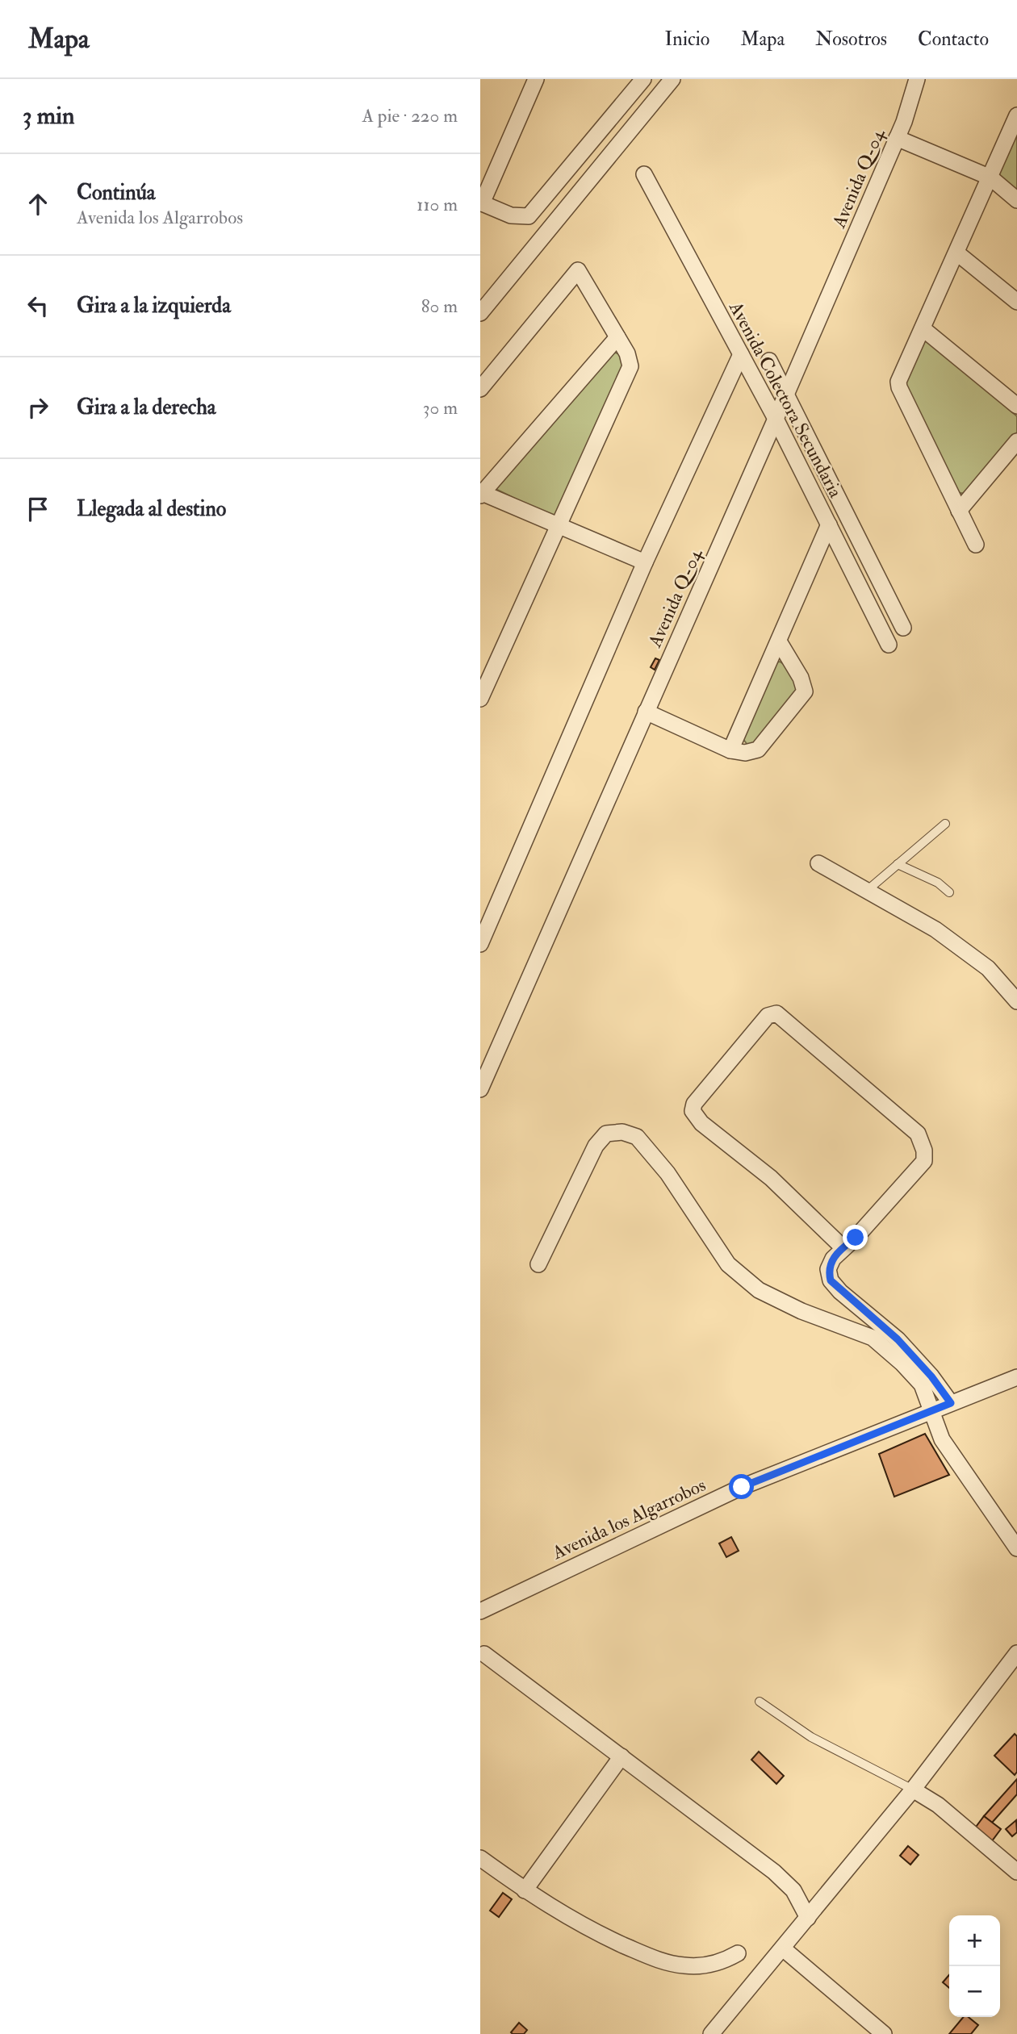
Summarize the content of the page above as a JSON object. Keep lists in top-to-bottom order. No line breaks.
{"streets":{"street":["Avenida Q-04","Avenida Colectora Secundaria","Avenida los Algarrobos"]},"crossings":[["Avenida Q-04","Avenida Colectora Secundaria"]],"page":{"header":"Mapa","nav":["Inicio","Mapa","Nosotros","Contacto"],"heading":["3 min","A pie · 220 m"],"list":[["Continúa","Avenida los Algarrobos","110 m"],["Gira a la izquierda","80 m"],["Gira a la derecha","30 m"],"Llegada al destino"],"map_buttons":["+","−"]}}
